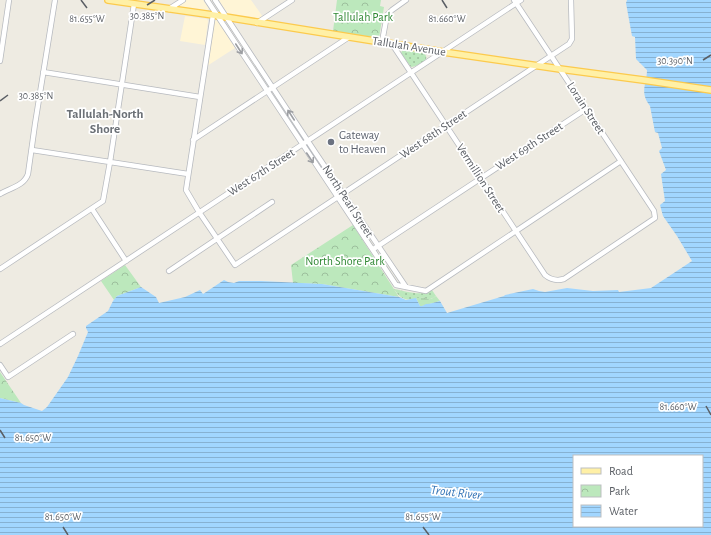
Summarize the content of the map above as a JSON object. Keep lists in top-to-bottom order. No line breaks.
{"streets":{"main road":["Tallulah Avenue"],"street":["Lorain Street","West 68th Street","West 69th Street","West 67th Street","Vermillion Street","North Pearl Street"]},"crossings":[["Tallulah Avenue","Lorain Street"],["Tallulah Avenue","West 68th Street"],["Tallulah Avenue","West 67th Street"],["Tallulah Avenue","Vermillion Street"],["Tallulah Avenue","North Pearl Street"],["Lorain Street","West 68th Street"],["Lorain Street","West 69th Street"],["Lorain Street","West 67th Street"],["Lorain Street","Vermillion Street"],["West 68th Street","Vermillion Street"],["West 68th Street","North Pearl Street"],["West 69th Street","Vermillion Street"],["West 69th Street","North Pearl Street"],["West 67th Street","Vermillion Street"],["West 67th Street","North Pearl Street"]],"districts":["Tallulah-North Shore"],"water":["Trout River"],"parks":["Tallulah Park","North Shore Park"],"places":["Gateway to Heaven"],"legend":["Road","Park","Water"],"coordinates":["30.385°N","81.655°W","81.660°W","30.390°N","81.650°W"]}
